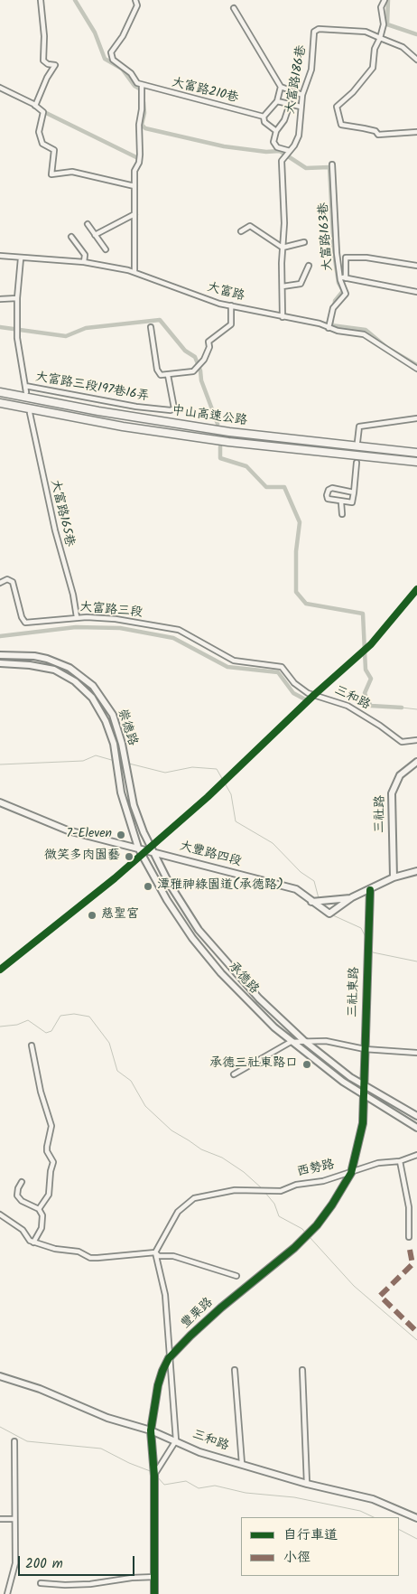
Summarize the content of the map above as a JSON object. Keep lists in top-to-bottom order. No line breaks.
{"streets":{"highway":["中山高速公路"],"street":["大富路186巷","大富路210巷","大富路163巷","大富路","大富路三段197巷16弄","大富路165巷","大富路三段","三和路","崇德路","三社路","大豐路四段","承德路","三社東路","西勢路","豐栗路"]},"crossings":[["大富路186巷","大富路"],["大富路163巷","大富路"],["大富路165巷","大富路三段"],["大富路三段","三和路"],["三和路","豐栗路"],["崇德路","大豐路四段"],["崇德路","承德路"],["三社路","大豐路四段"],["大豐路四段","承德路"],["大豐路四段","三社東路"],["承德路","三社東路"],["承德路","豐栗路"],["三社東路","豐栗路"],["西勢路","豐栗路"]],"places":["7-Eleven","微笑多肉園藝","潭雅神綠園道(承德路)","慈聖宮","承德三社東路口"],"legend":["自行車道","小徑"],"scale_bar":"200 m"}
